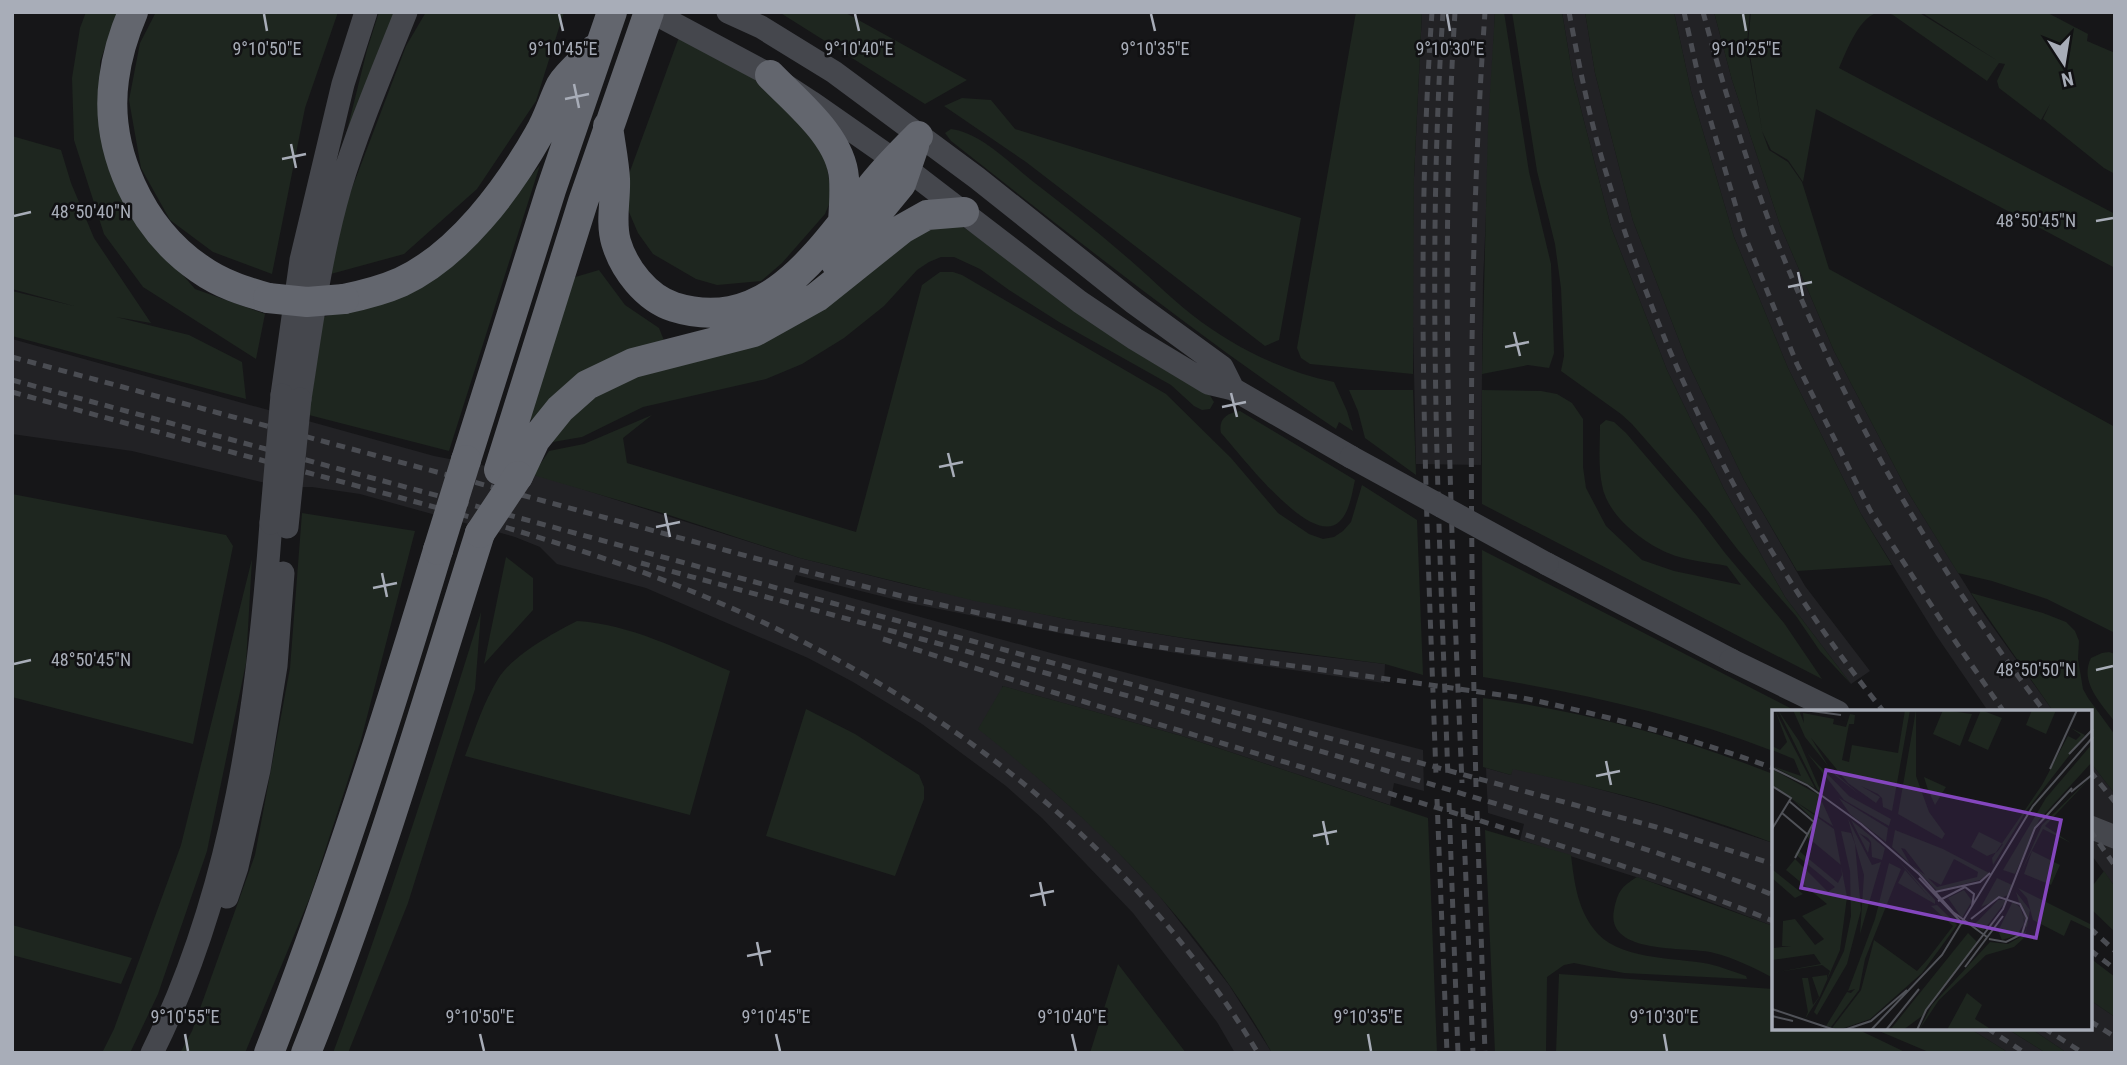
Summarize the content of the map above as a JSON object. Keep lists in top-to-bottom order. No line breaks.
{"north":"bottom","coordinates":["9°10'50\"E","9°10'45\"E","9°10'40\"E","9°10'35\"E","9°10'30\"E","9°10'25\"E","48°50'40\"N","48°50'45\"N","48°50'50\"N","9°10'55\"E"]}
